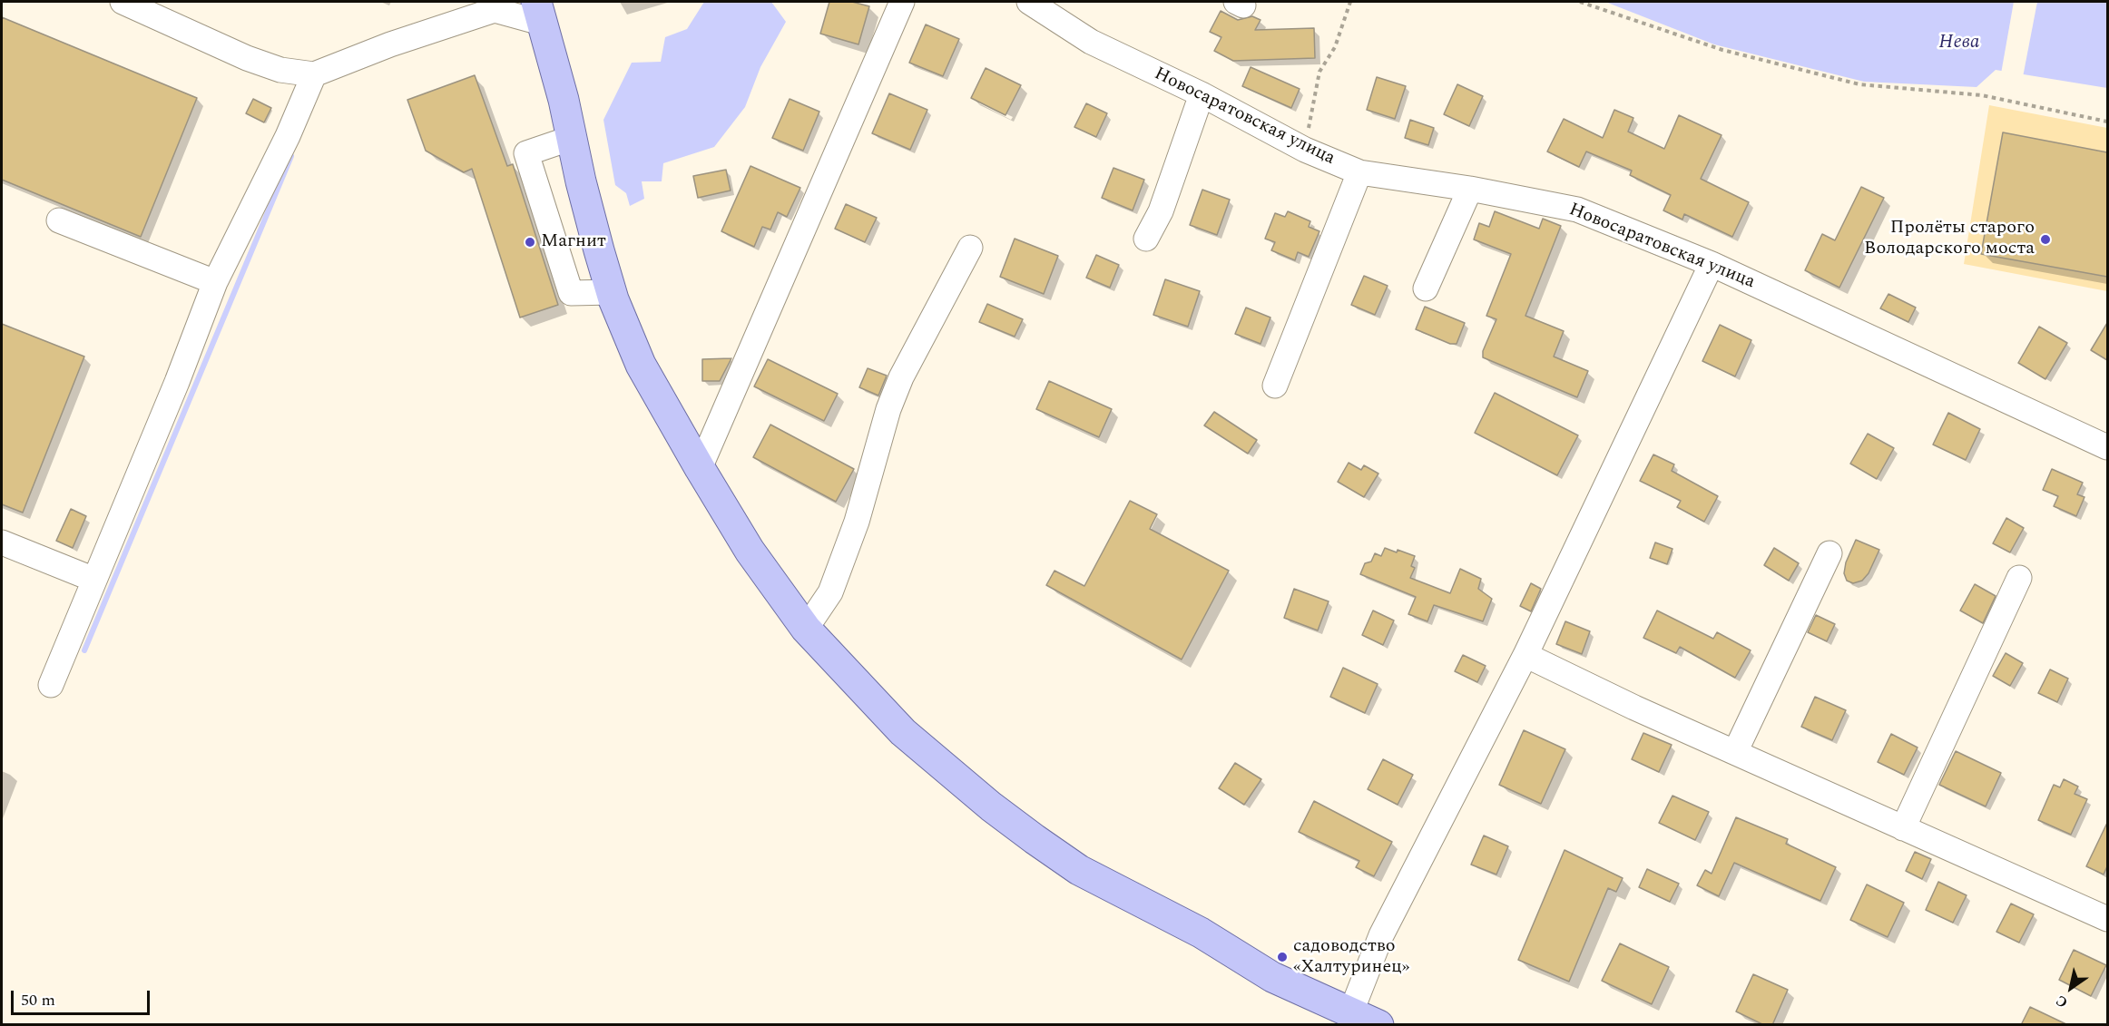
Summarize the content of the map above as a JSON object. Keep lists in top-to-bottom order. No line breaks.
{"streets":{"street":["Новосаратовская улица"]},"water":["Нева"],"places":["Пролёты старого Володарского моста","Магнит","садоводство «Халтуринец»"],"scale_bar":"50 m","north":"bottom left"}
